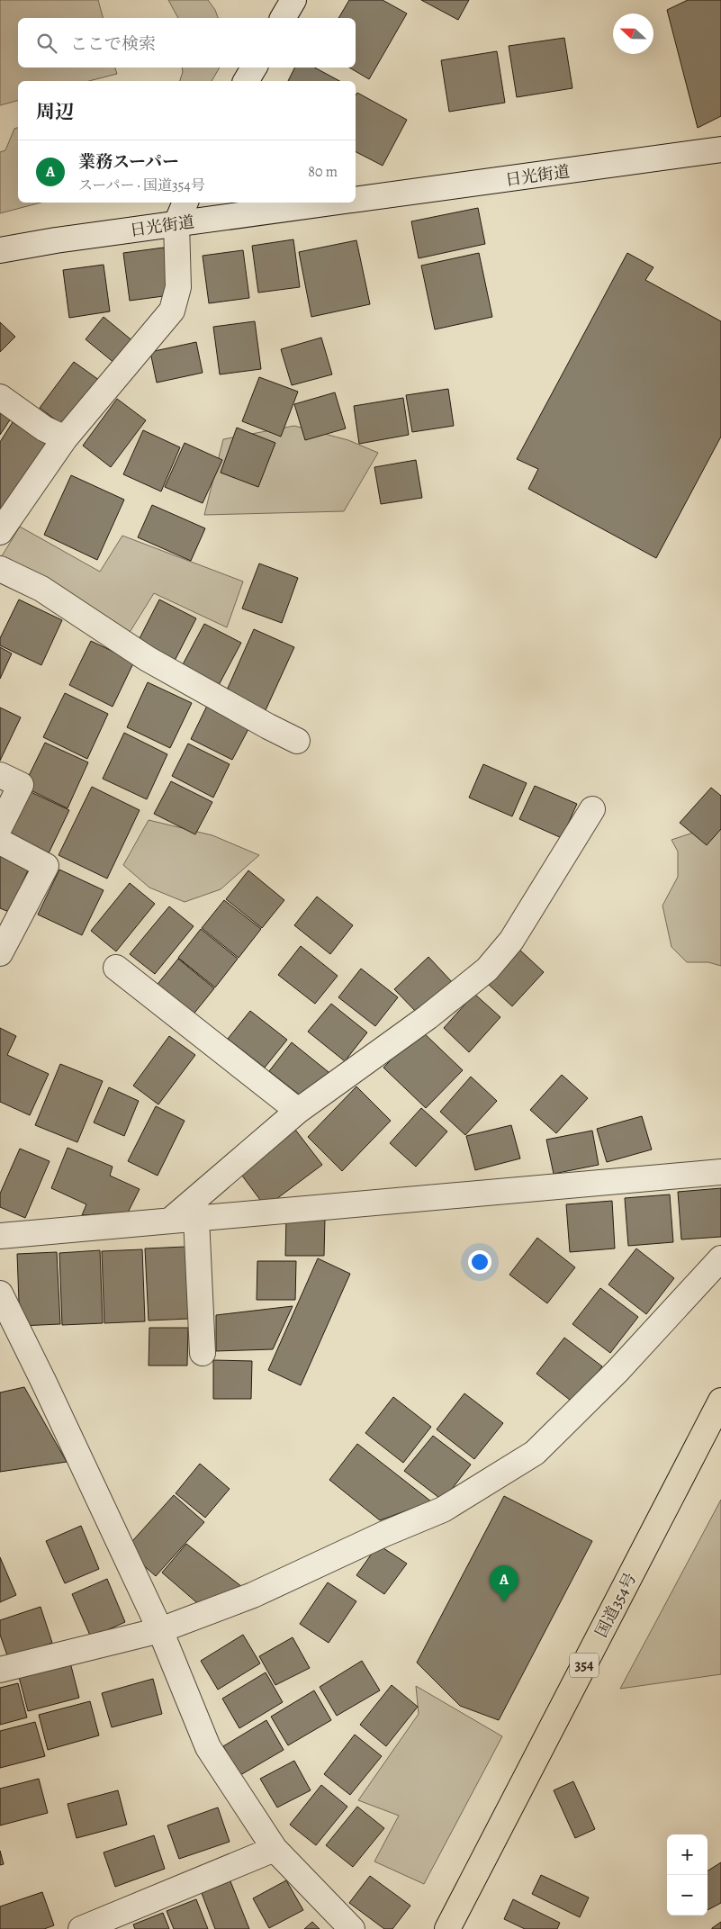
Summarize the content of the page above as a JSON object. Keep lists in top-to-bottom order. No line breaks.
{"streets":{"highway":["国道354号","354"],"street":["日光街道"]},"north":"left","page":{"search":"ここで検索","heading":"周辺","list":[{"mark":"A","name":"業務スーパー","note":"スーパー · 国道354号","value":"80 m"}],"pins":"A","map_buttons":["+","−"]}}
